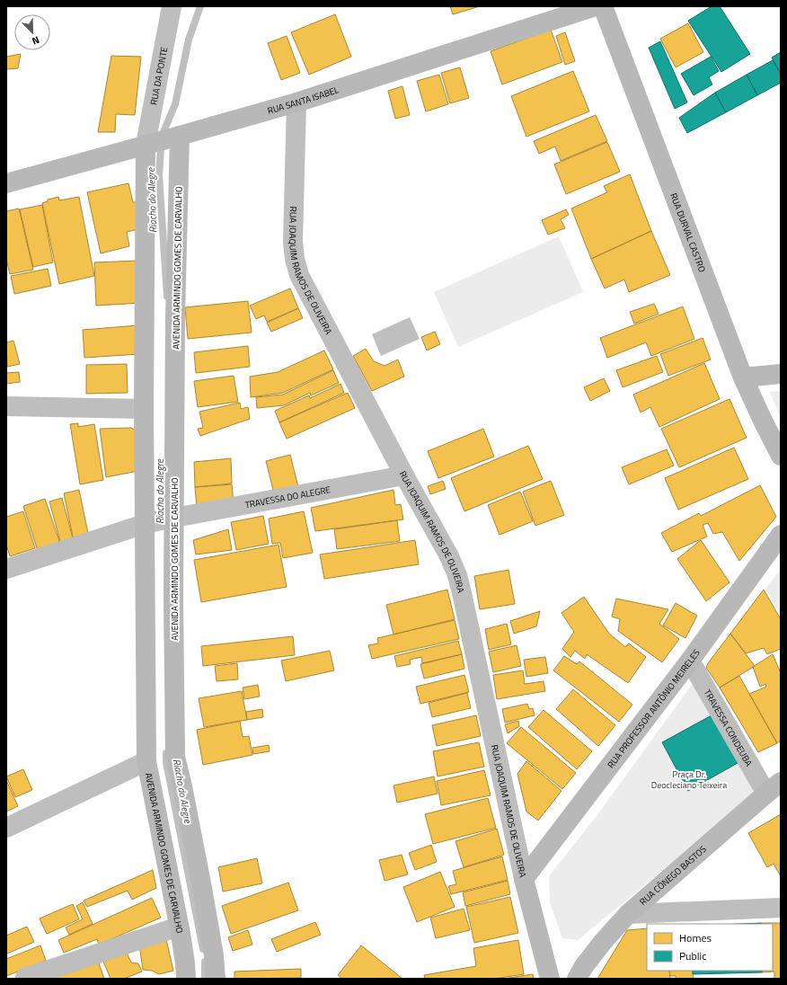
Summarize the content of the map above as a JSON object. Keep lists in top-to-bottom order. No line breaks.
{"streets":{"street":["RUA DA PONTE","RUA SANTA ISABEL","RUA DURVAL CASTRO","AVENIDA ARMINDO GOMES DE CARVALHO","RUA JOAQUIM RAMOS DE OLIVEIRA","TRAVESSA DO ALEGRE","RUA PROFESSOR ANTÔNIO MEIRELES","TRAVESSA CONDEUBA","RUA CÔNEGO BASTOS"]},"crossings":[["RUA DA PONTE","RUA SANTA ISABEL"],["RUA DA PONTE","AVENIDA ARMINDO GOMES DE CARVALHO"],["RUA SANTA ISABEL","AVENIDA ARMINDO GOMES DE CARVALHO"],["RUA SANTA ISABEL","RUA JOAQUIM RAMOS DE OLIVEIRA"],["AVENIDA ARMINDO GOMES DE CARVALHO","TRAVESSA DO ALEGRE"],["RUA JOAQUIM RAMOS DE OLIVEIRA","TRAVESSA DO ALEGRE"],["RUA JOAQUIM RAMOS DE OLIVEIRA","RUA PROFESSOR ANTÔNIO MEIRELES"],["RUA PROFESSOR ANTÔNIO MEIRELES","TRAVESSA CONDEUBA"],["TRAVESSA CONDEUBA","RUA CÔNEGO BASTOS"]],"water":["Riacho do Alegre"],"parks":["Praça Dr. Deocleciano Teixeira"],"legend":["Homes","Public"],"north":"bottom right"}
